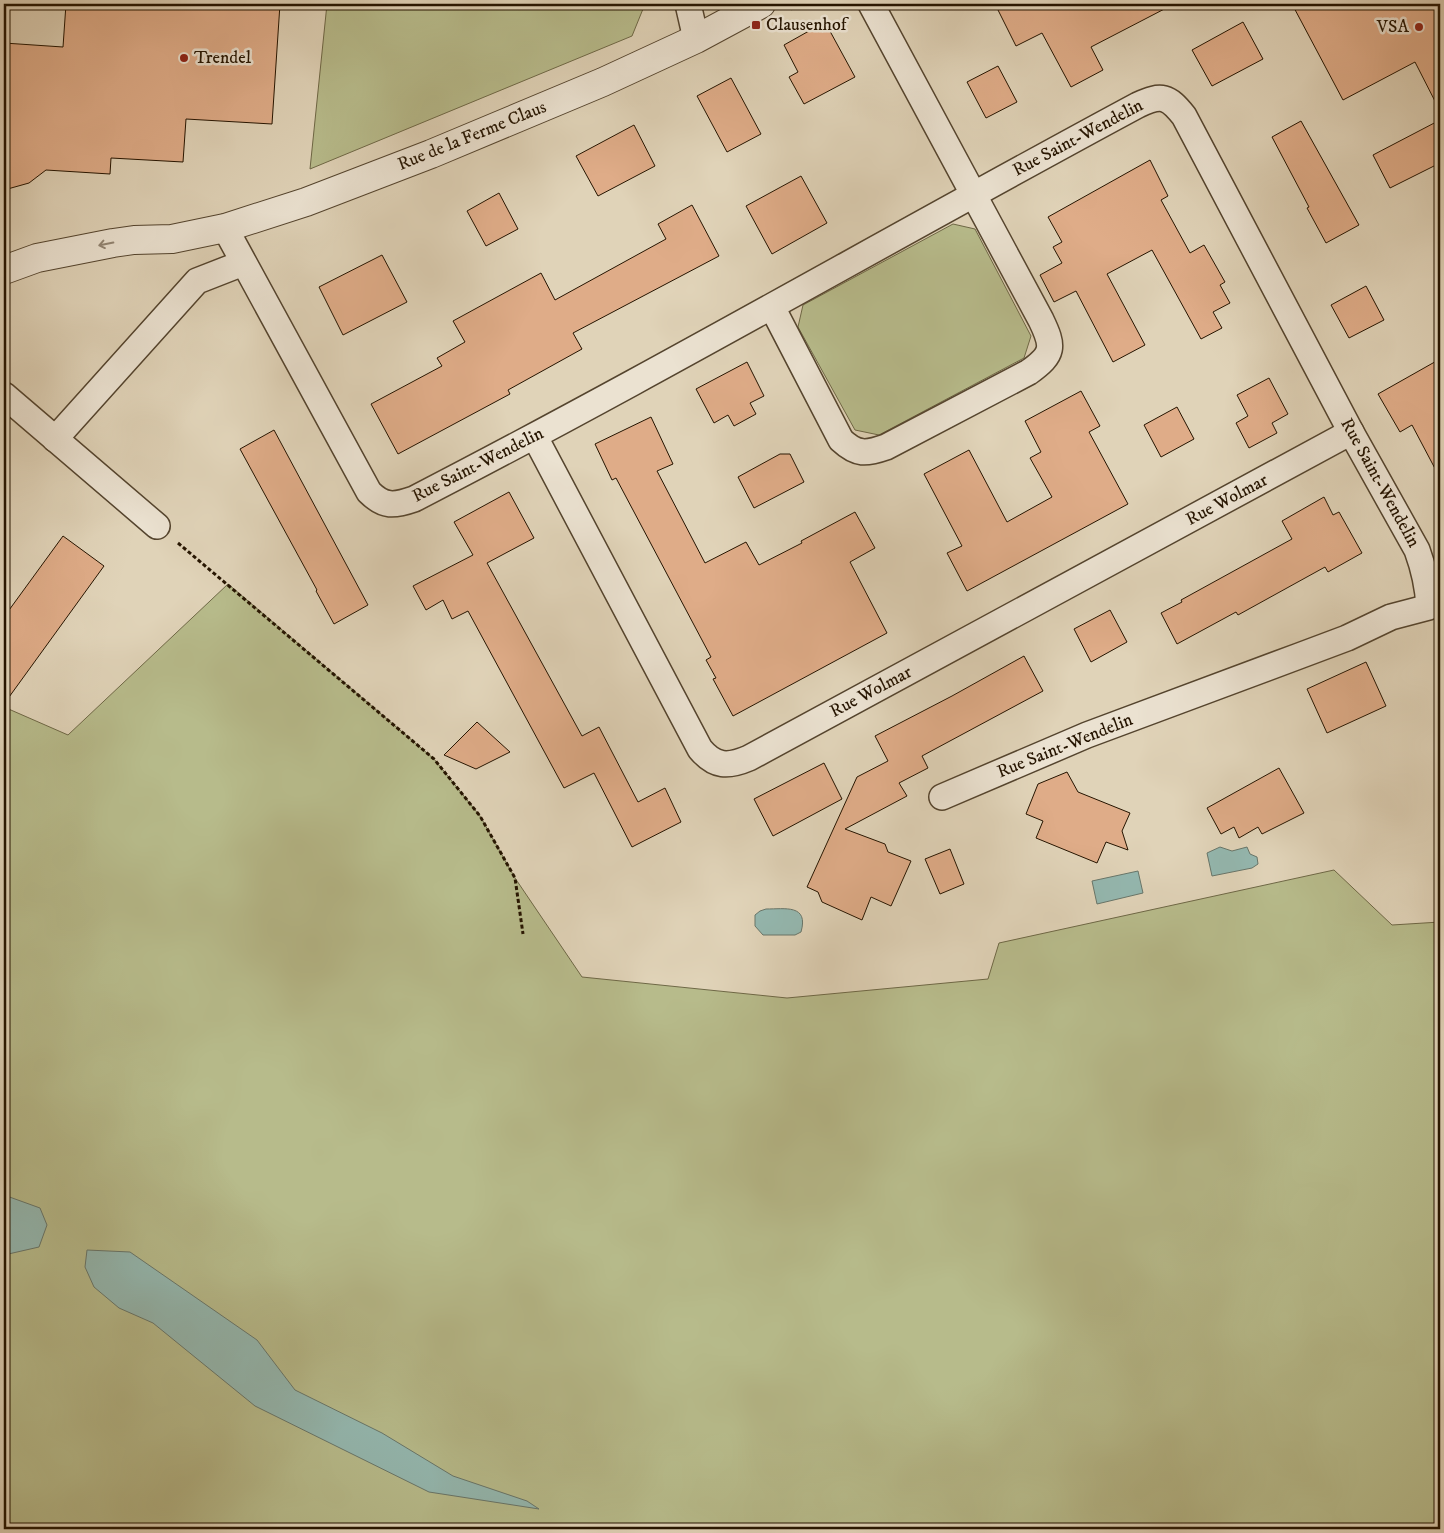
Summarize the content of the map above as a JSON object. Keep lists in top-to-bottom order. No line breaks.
{"streets":{"street":["Rue de la Ferme Claus","Rue Saint-Wendelin","Rue Wolmar"]},"crossings":[["Rue de la Ferme Claus","Rue Saint-Wendelin"],["Rue Saint-Wendelin","Rue Wolmar"]],"places":{"transit":["Clausenhof"],"other":["VSA","Trendel"]}}
